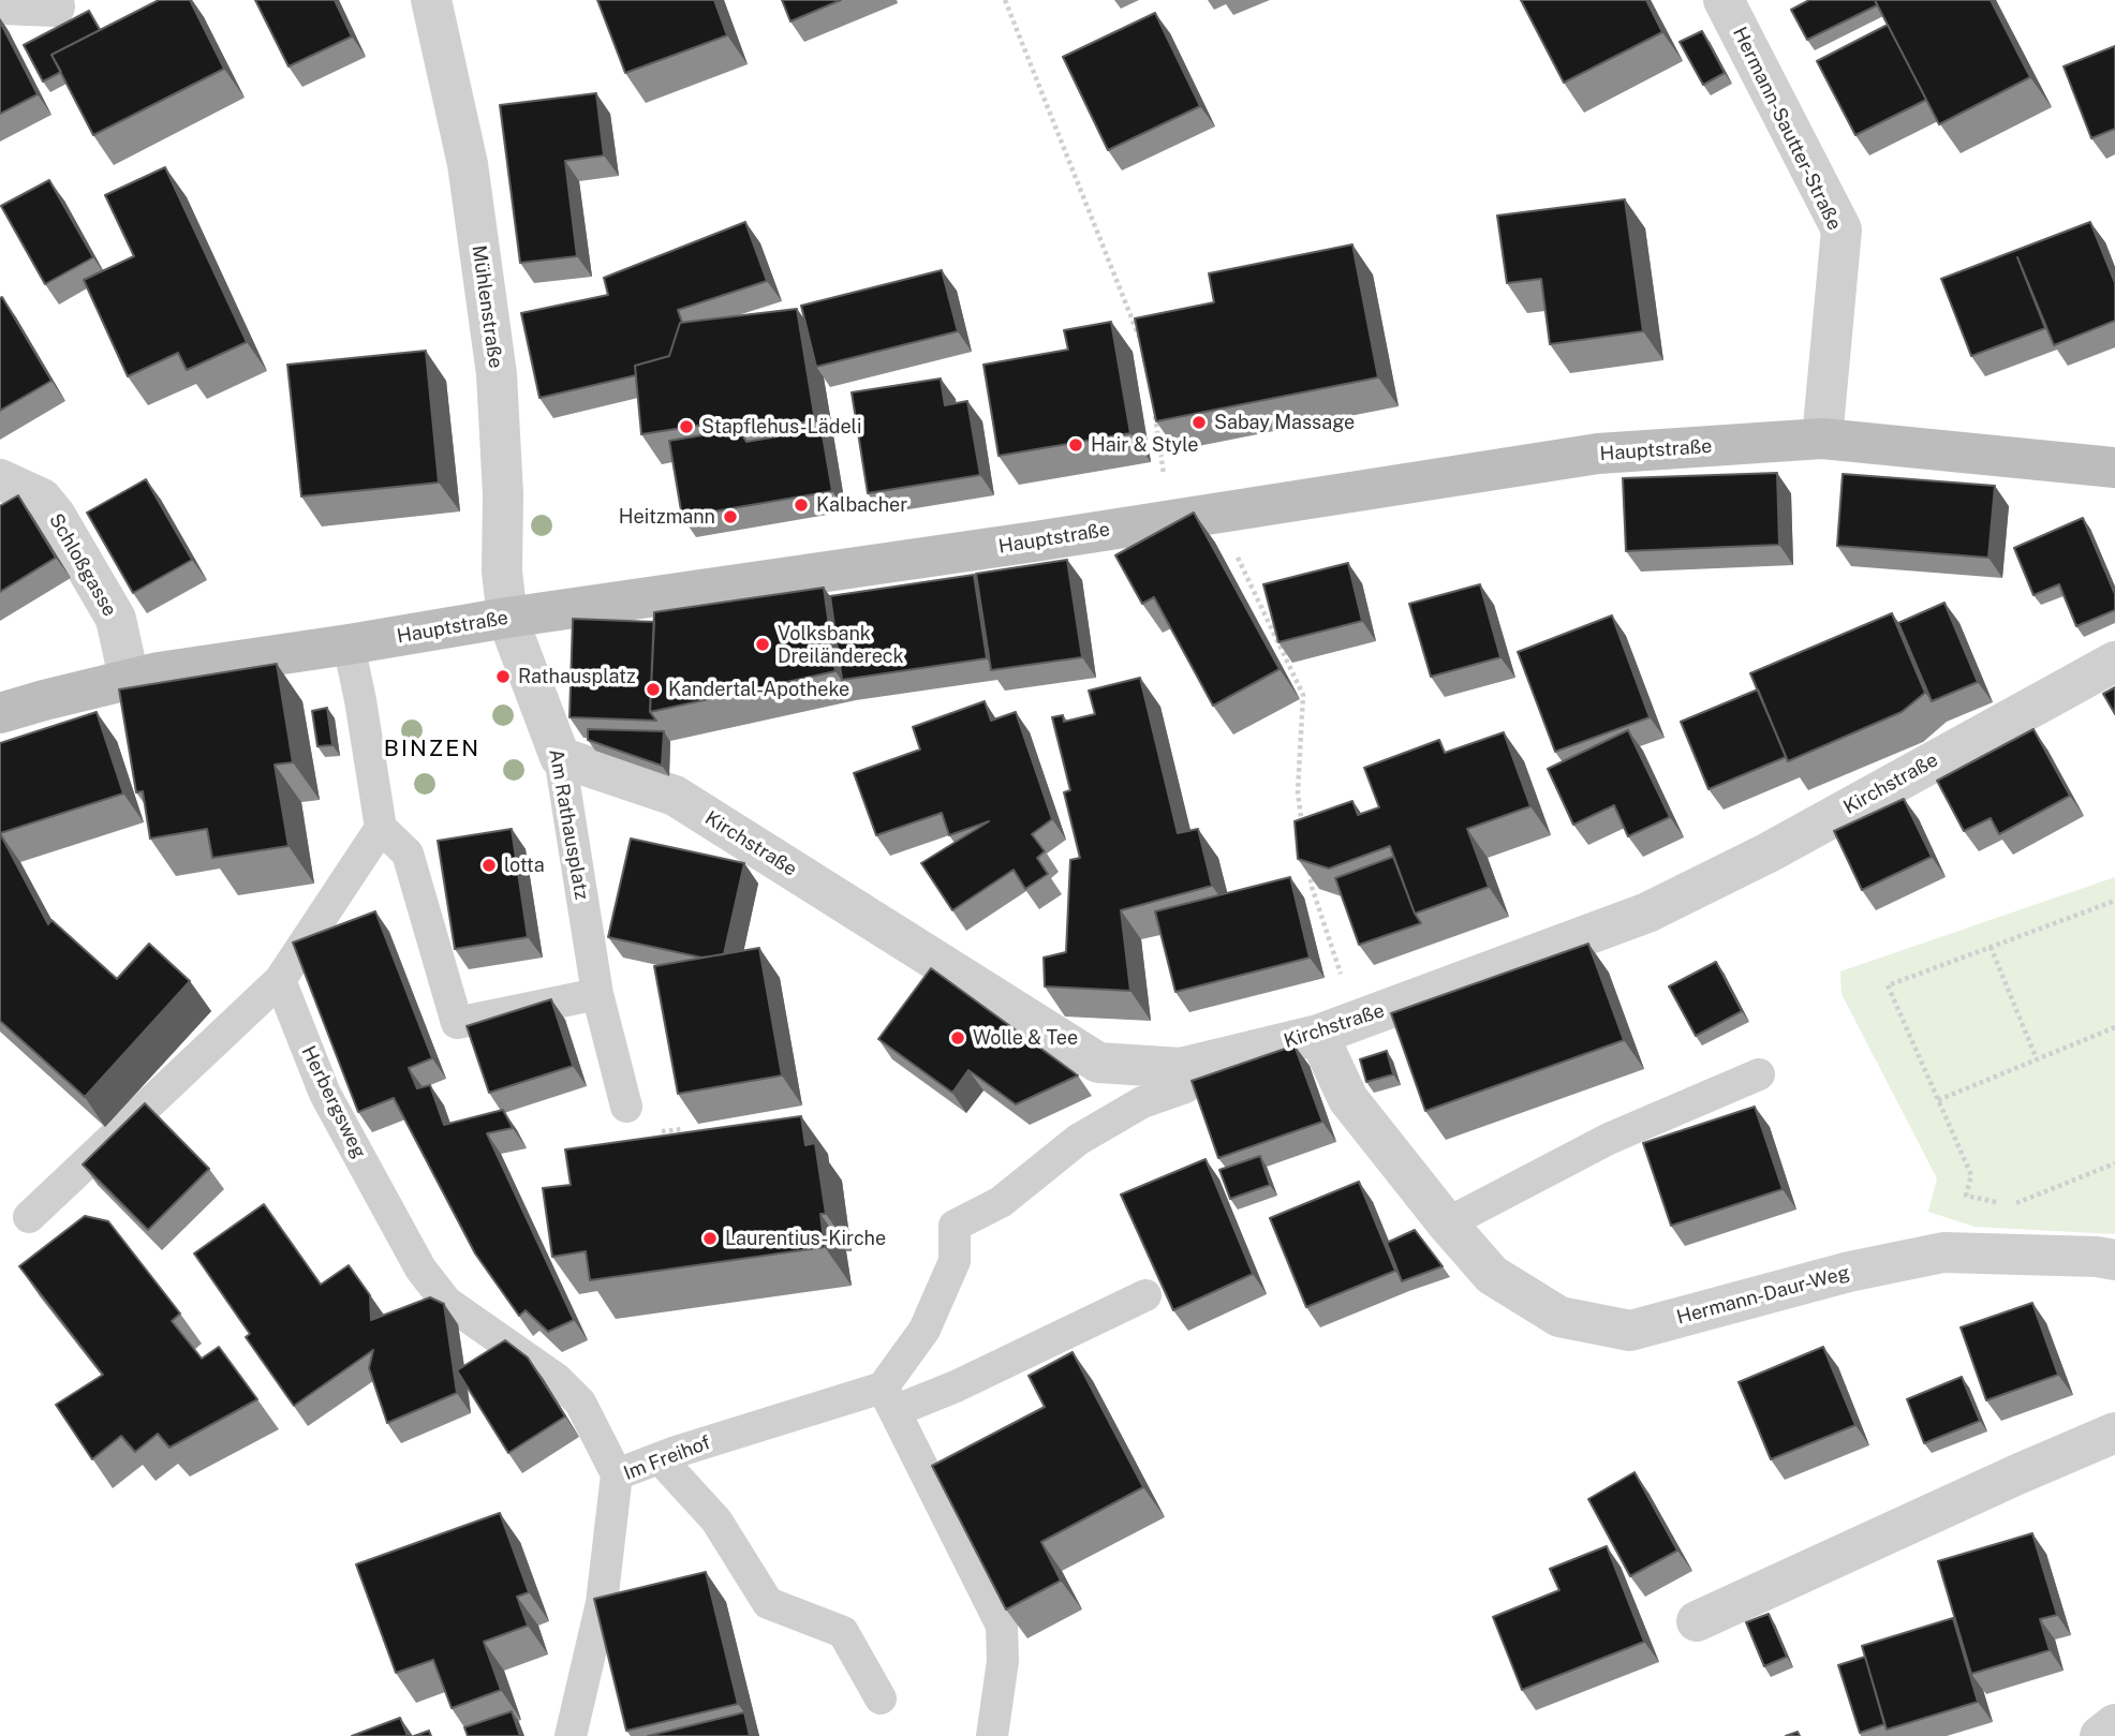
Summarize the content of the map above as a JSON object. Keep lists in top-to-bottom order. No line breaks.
{"streets":{"main road":["Hauptstraße"],"street":["Hermann-Sautter-Straße","Mühlenstraße","Schloßgasse","Kirchstraße","Am Rathausplatz","Hermann-Daur-Weg"],"lane":["Herbergsweg","Im Freihof"]},"crossings":[["Hermann-Sautter-Straße","Hauptstraße"],["Mühlenstraße","Hauptstraße"],["Mühlenstraße","Am Rathausplatz"],["Hauptstraße","Schloßgasse"],["Hauptstraße","Am Rathausplatz"],["Kirchstraße","Am Rathausplatz"],["Kirchstraße","Hermann-Daur-Weg"],["Herbergsweg","Im Freihof"]],"districts":["BINZEN"],"places":["Sabay Massage","Stapflehus-Lädeli","Hair & Style","Kalbacher","Heitzmann","Volksbank Dreiländereck","Rathausplatz","Kandertal-Apotheke","lotta","Wolle & Tee","Laurentius-Kirche"]}
